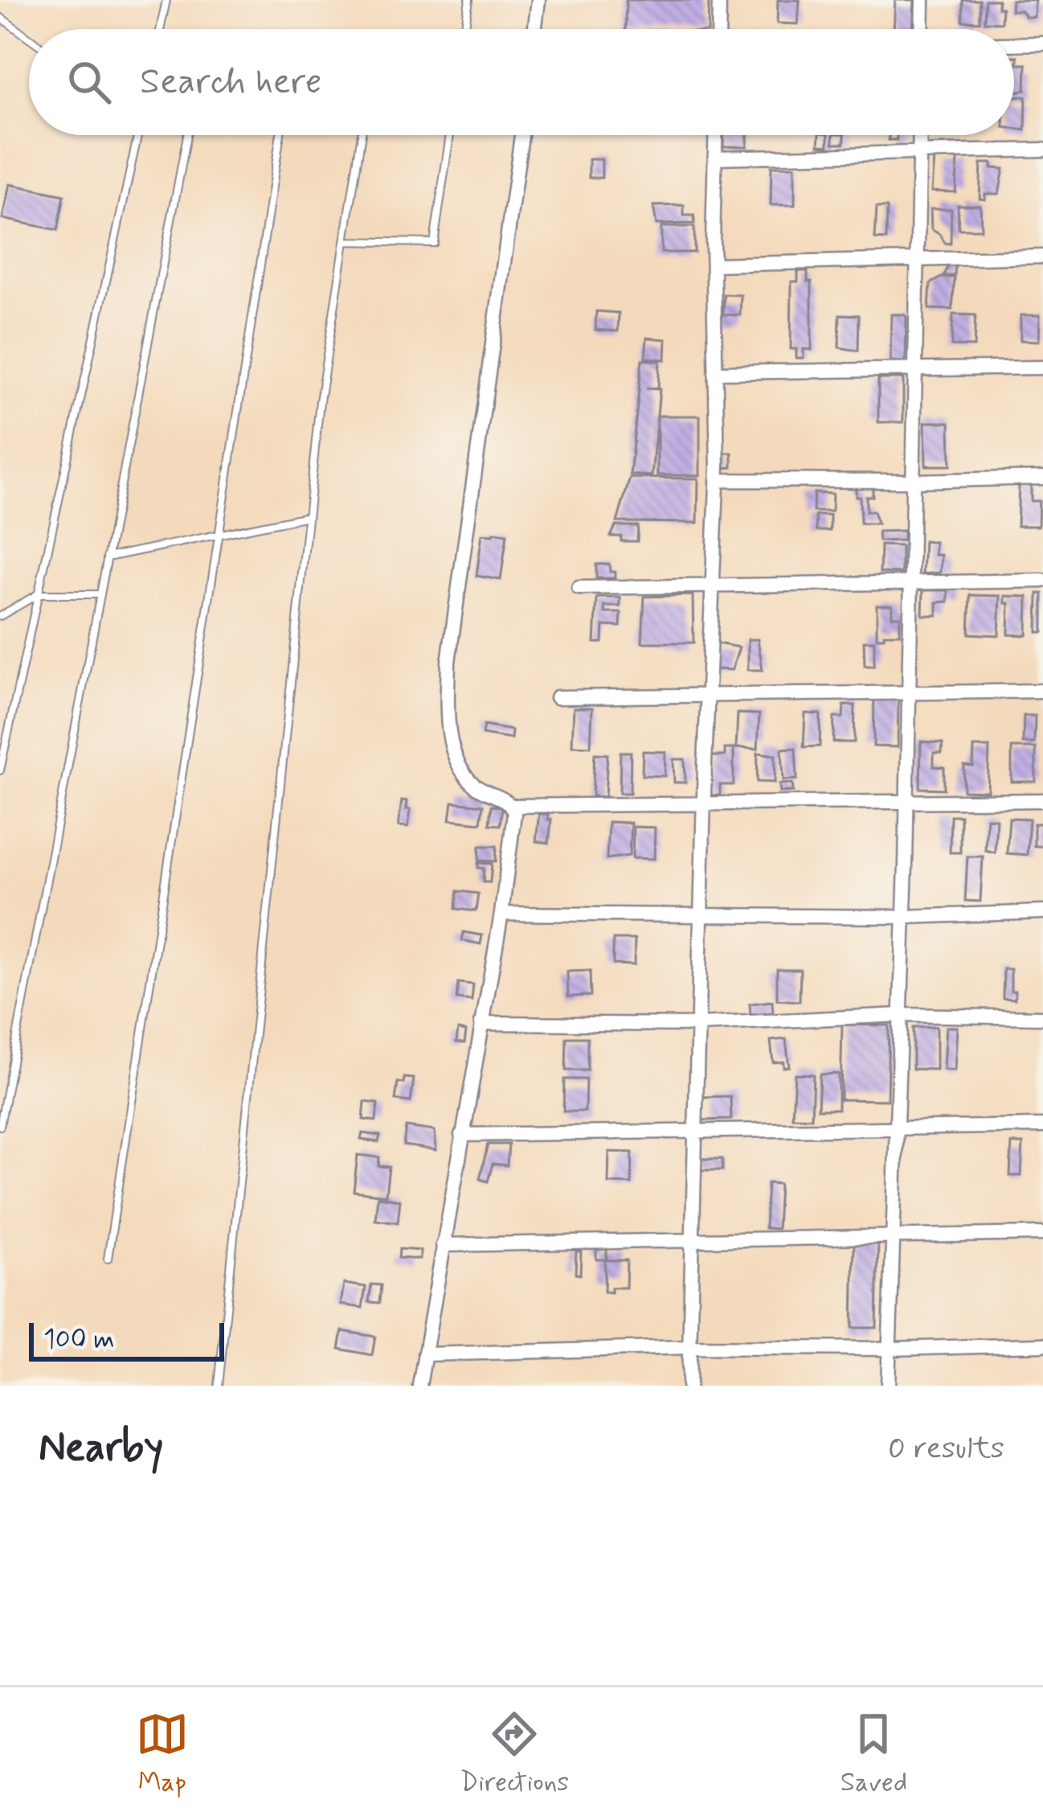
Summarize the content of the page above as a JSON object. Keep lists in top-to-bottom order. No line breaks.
{"scale_bar":"100 m","page":{"search":"Search here","scale":"100 m","heading":["Nearby","0 results"],"nav":["Map","Directions","Saved"]}}
